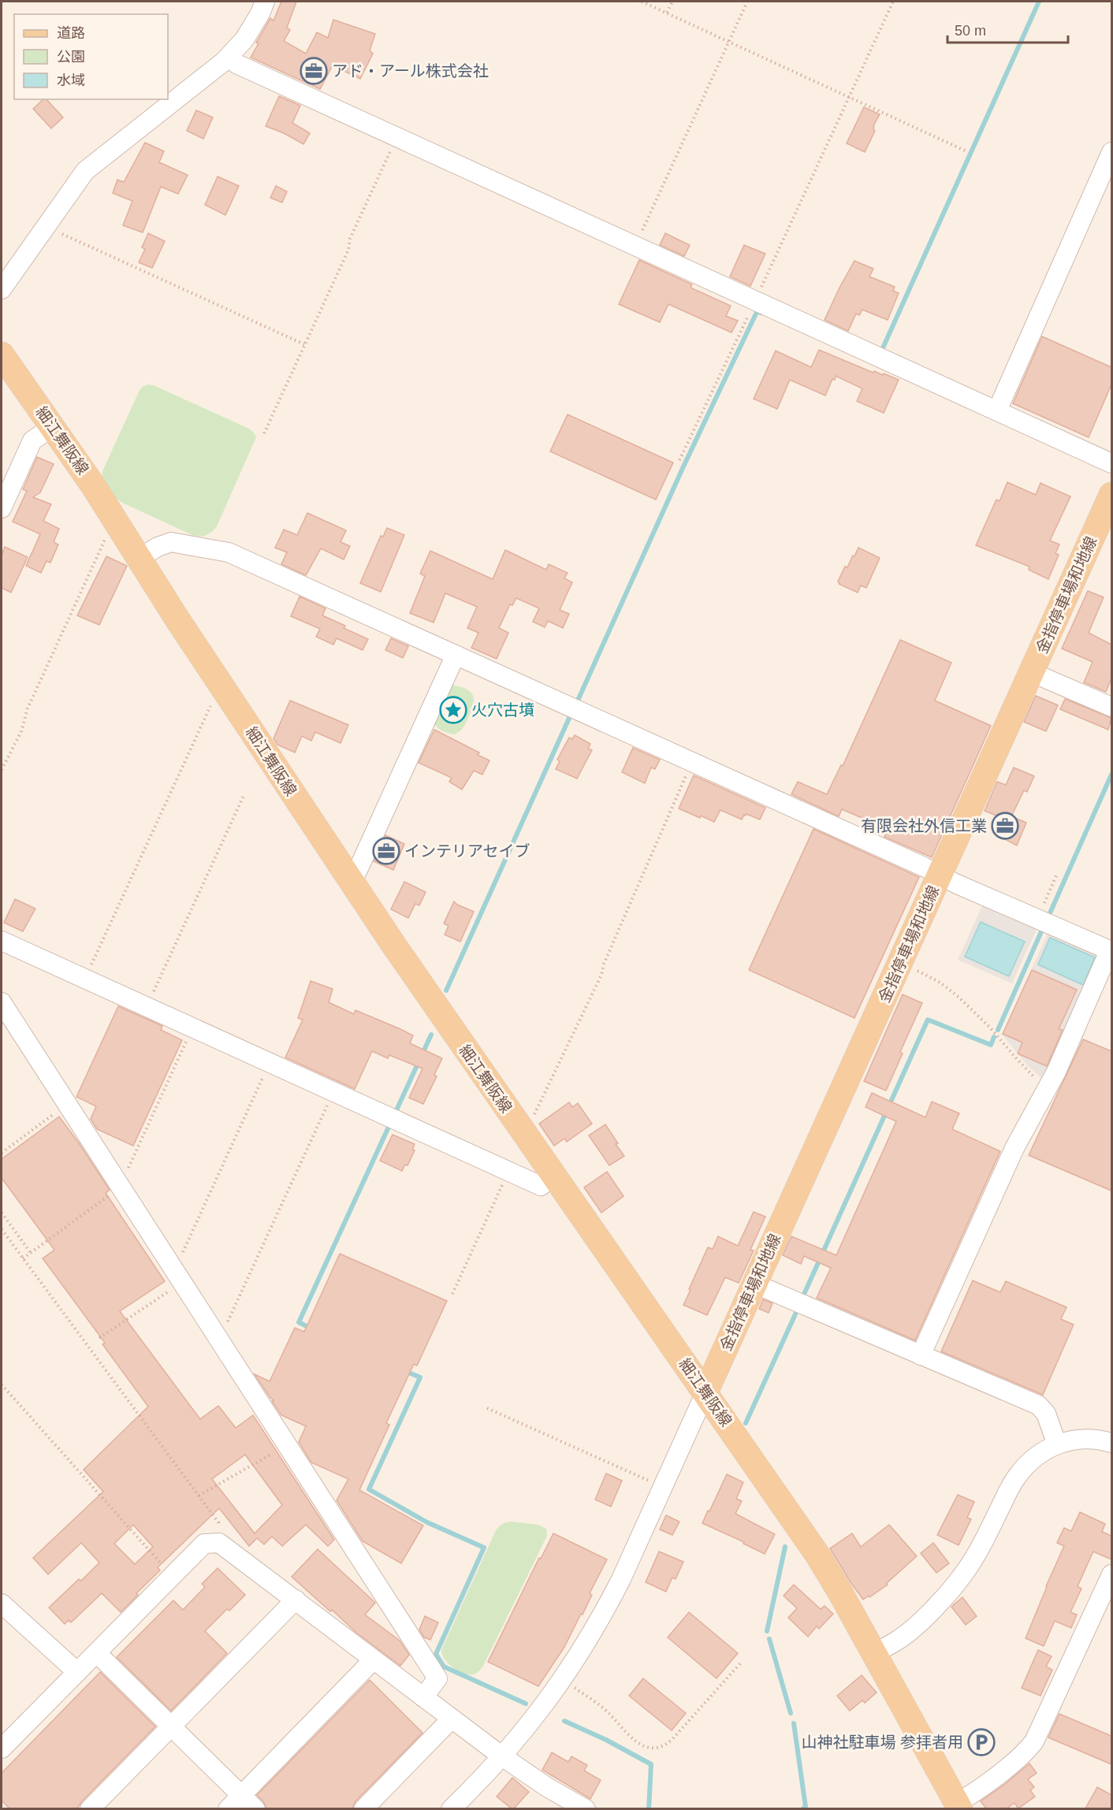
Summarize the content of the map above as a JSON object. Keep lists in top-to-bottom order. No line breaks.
{"streets":{"main road":["細江舞阪線","金指停車場和地線"]},"crossings":[["細江舞阪線","金指停車場和地線"]],"places":{"office":["アド・アール株式会社","有限会社外信工業","インテリアセイブ"],"place":["火穴古墳"],"parking":["山神社駐車場 参拝者用"]},"legend":["道路","公園","水域"],"scale_bar":"50 m"}
